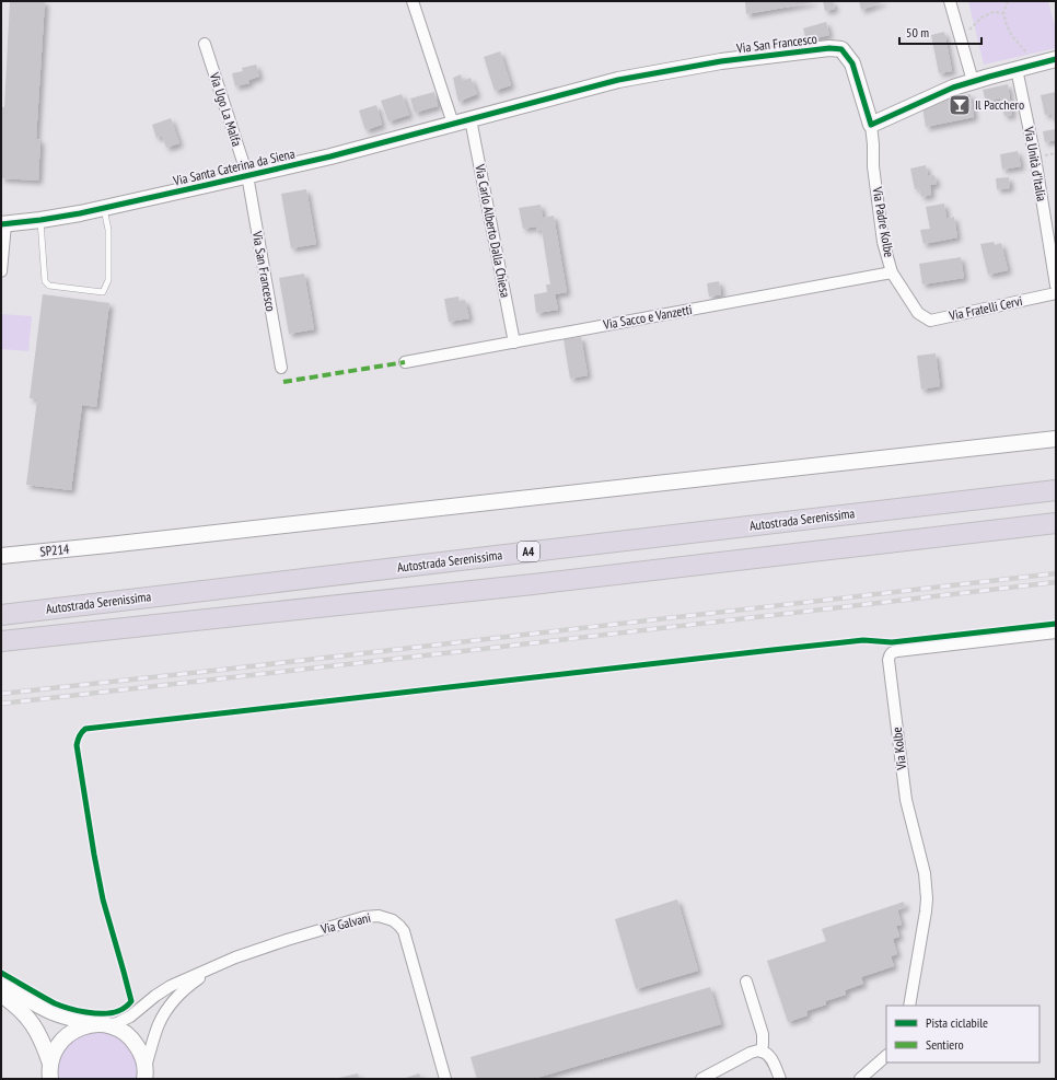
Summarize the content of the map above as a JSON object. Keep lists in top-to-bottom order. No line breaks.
{"streets":{"highway":["Autostrada Serenissima","A4"],"street":["Via San Francesco","Via Ugo La Malfa","Via Unità d'Italia","Via Santa Caterina da Siena","Via Padre Kolbe","Via Carlo Alberto Dalla Chiesa","Via Fratelli Cervi","Via Sacco e Vanzetti","SP214","Via Kolbe","Via Galvani"]},"crossings":[["Via San Francesco","Via Ugo La Malfa"],["Via San Francesco","Via Santa Caterina da Siena"],["Via San Francesco","Via Padre Kolbe"],["Via San Francesco","Via Carlo Alberto Dalla Chiesa"],["Via Ugo La Malfa","Via Santa Caterina da Siena"],["Via Santa Caterina da Siena","Via Carlo Alberto Dalla Chiesa"],["Via Padre Kolbe","Via Fratelli Cervi"],["Via Padre Kolbe","Via Sacco e Vanzetti"],["Via Carlo Alberto Dalla Chiesa","Via Sacco e Vanzetti"]],"places":{"bar":["Il Pacchero"]},"legend":["Pista ciclabile","Sentiero"],"scale_bar":"50 m"}
